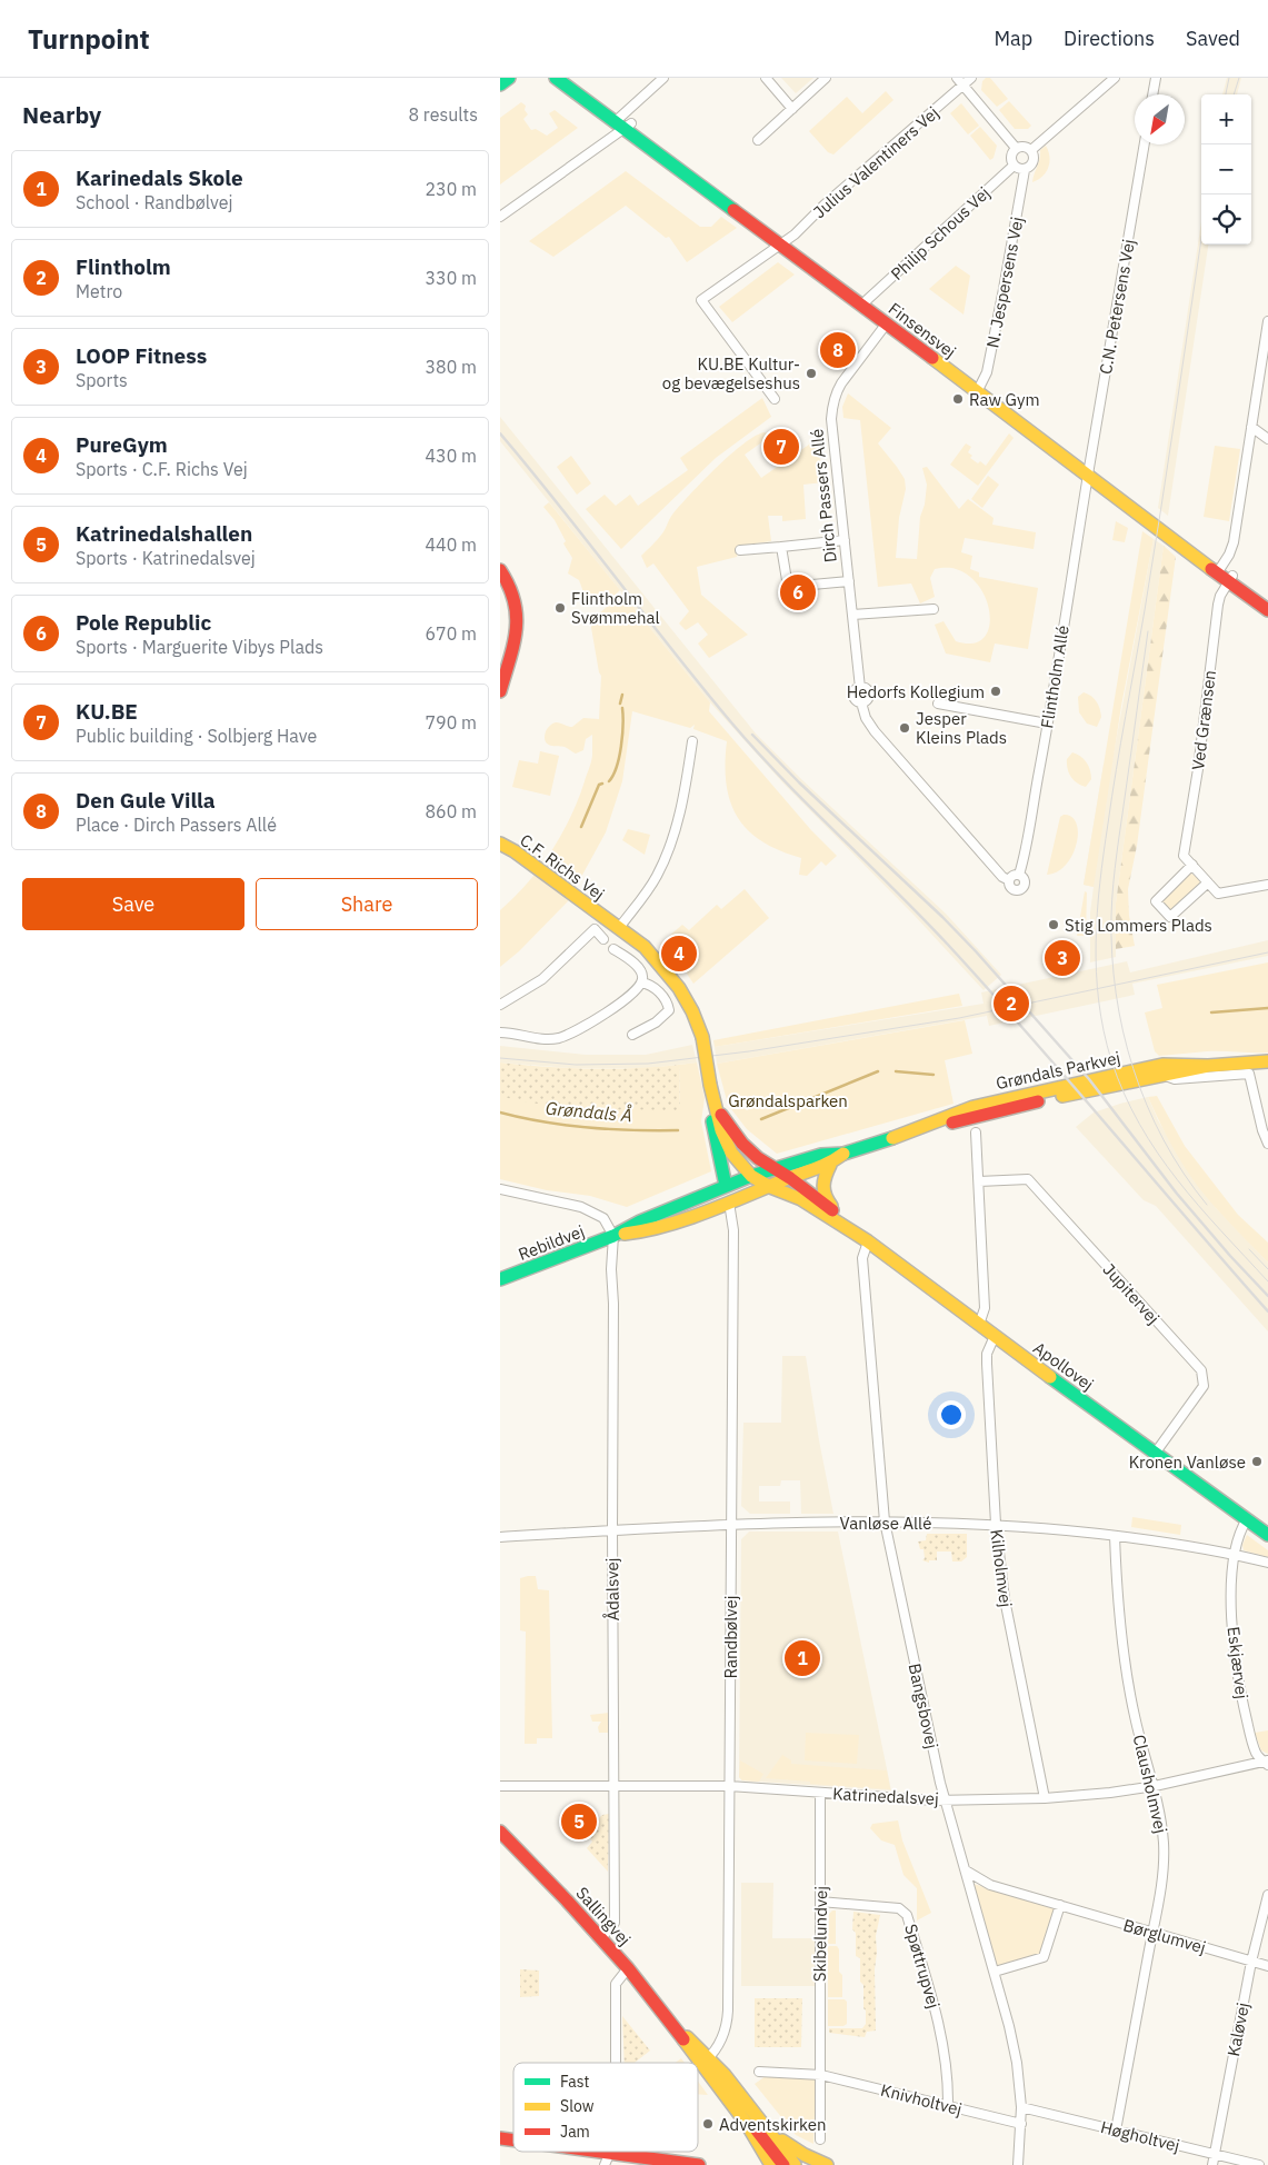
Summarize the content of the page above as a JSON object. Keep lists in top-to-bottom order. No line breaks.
{"streets":{"street":["Julius Valentiners Vej","Philip Schous Vej","N. Jespersens Vej","C.N. Petersens Vej","Finsensvej","Dirch Passers Allé","Flintholm Allé","Ved Grænsen","C.F. Richs Vej","Grøndals Parkvej","Rebildvej","Jupitervej","Apollovej","Vanløse Allé","Kilholmvej","Ådalsvej","Randbølvej","Eskjærvej","Bangsbovej","Clausholmvej","Katrinedalsvej","Sallingvej","Skibelundvej","Børglumvej","Spøttrupvej","Kaløvej","Knivholtvej","Høgholtvej"]},"crossings":[["Julius Valentiners Vej","Finsensvej"],["Philip Schous Vej","N. Jespersens Vej"],["Philip Schous Vej","Finsensvej"],["N. Jespersens Vej","Finsensvej"],["C.N. Petersens Vej","Finsensvej"],["C.N. Petersens Vej","Flintholm Allé"],["Finsensvej","Dirch Passers Allé"],["Finsensvej","Flintholm Allé"],["Finsensvej","Ved Grænsen"],["Dirch Passers Allé","Flintholm Allé"],["C.F. Richs Vej","Grøndals Parkvej"],["C.F. Richs Vej","Apollovej"],["C.F. Richs Vej","Randbølvej"],["Grøndals Parkvej","Rebildvej"],["Grøndals Parkvej","Apollovej"],["Grøndals Parkvej","Ådalsvej"],["Grøndals Parkvej","Randbølvej"],["Rebildvej","Ådalsvej"],["Jupitervej","Apollovej"],["Apollovej","Kilholmvej"],["Apollovej","Bangsbovej"],["Vanløse Allé","Kilholmvej"],["Vanløse Allé","Ådalsvej"],["Vanløse Allé","Randbølvej"],["Vanløse Allé","Eskjærvej"],["Vanløse Allé","Bangsbovej"],["Vanløse Allé","Clausholmvej"],["Kilholmvej","Katrinedalsvej"],["Ådalsvej","Katrinedalsvej"],["Ådalsvej","Sallingvej"],["Randbølvej","Katrinedalsvej"],["Randbølvej","Sallingvej"],["Eskjærvej","Katrinedalsvej"],["Bangsbovej","Katrinedalsvej"],["Bangsbovej","Børglumvej"],["Bangsbovej","Knivholtvej"],["Bangsbovej","Høgholtvej"],["Clausholmvej","Katrinedalsvej"],["Clausholmvej","Børglumvej"],["Clausholmvej","Høgholtvej"],["Katrinedalsvej","Skibelundvej"],["Skibelundvej","Spøttrupvej"],["Skibelundvej","Knivholtvej"],["Børglumvej","Kaløvej"],["Spøttrupvej","Knivholtvej"],["Kaløvej","Høgholtvej"]],"water":["Grøndals Å"],"parks":["Grøndalsparken"],"places":["KU.BE Kultur- og bevægelseshus","Raw Gym","Flintholm Svømmehal","Hedorfs Kollegium","Jesper Kleins Plads","Stig Lommers Plads","Kronen Vanløse","Adventskirken"],"legend":["Fast","Slow","Jam"],"north":"bottom left","page":{"header":"Turnpoint","nav":["Map","Directions","Saved"],"heading":["Nearby","8 results"],"map_buttons":["+","−"],"list":[{"mark":"1","name":"Karinedals Skole","note":"School · Randbølvej","value":"230 m"},{"mark":"2","name":"Flintholm","note":"Metro","value":"330 m"},{"mark":"3","name":"LOOP Fitness","note":"Sports","value":"380 m"},{"mark":"4","name":"PureGym","note":"Sports · C.F. Richs Vej","value":"430 m"},{"mark":"5","name":"Katrinedalshallen","note":"Sports · Katrinedalsvej","value":"440 m"},{"mark":"6","name":"Pole Republic","note":"Sports · Marguerite Vibys Plads","value":"670 m"},{"mark":"7","name":"KU.BE","note":"Public building · Solbjerg Have","value":"790 m"},{"mark":"8","name":"Den Gule Villa","note":"Place · Dirch Passers Allé","value":"860 m"}],"pins":["8","7","6","4","3","2","1","5"],"buttons":["Save","Share"]}}
